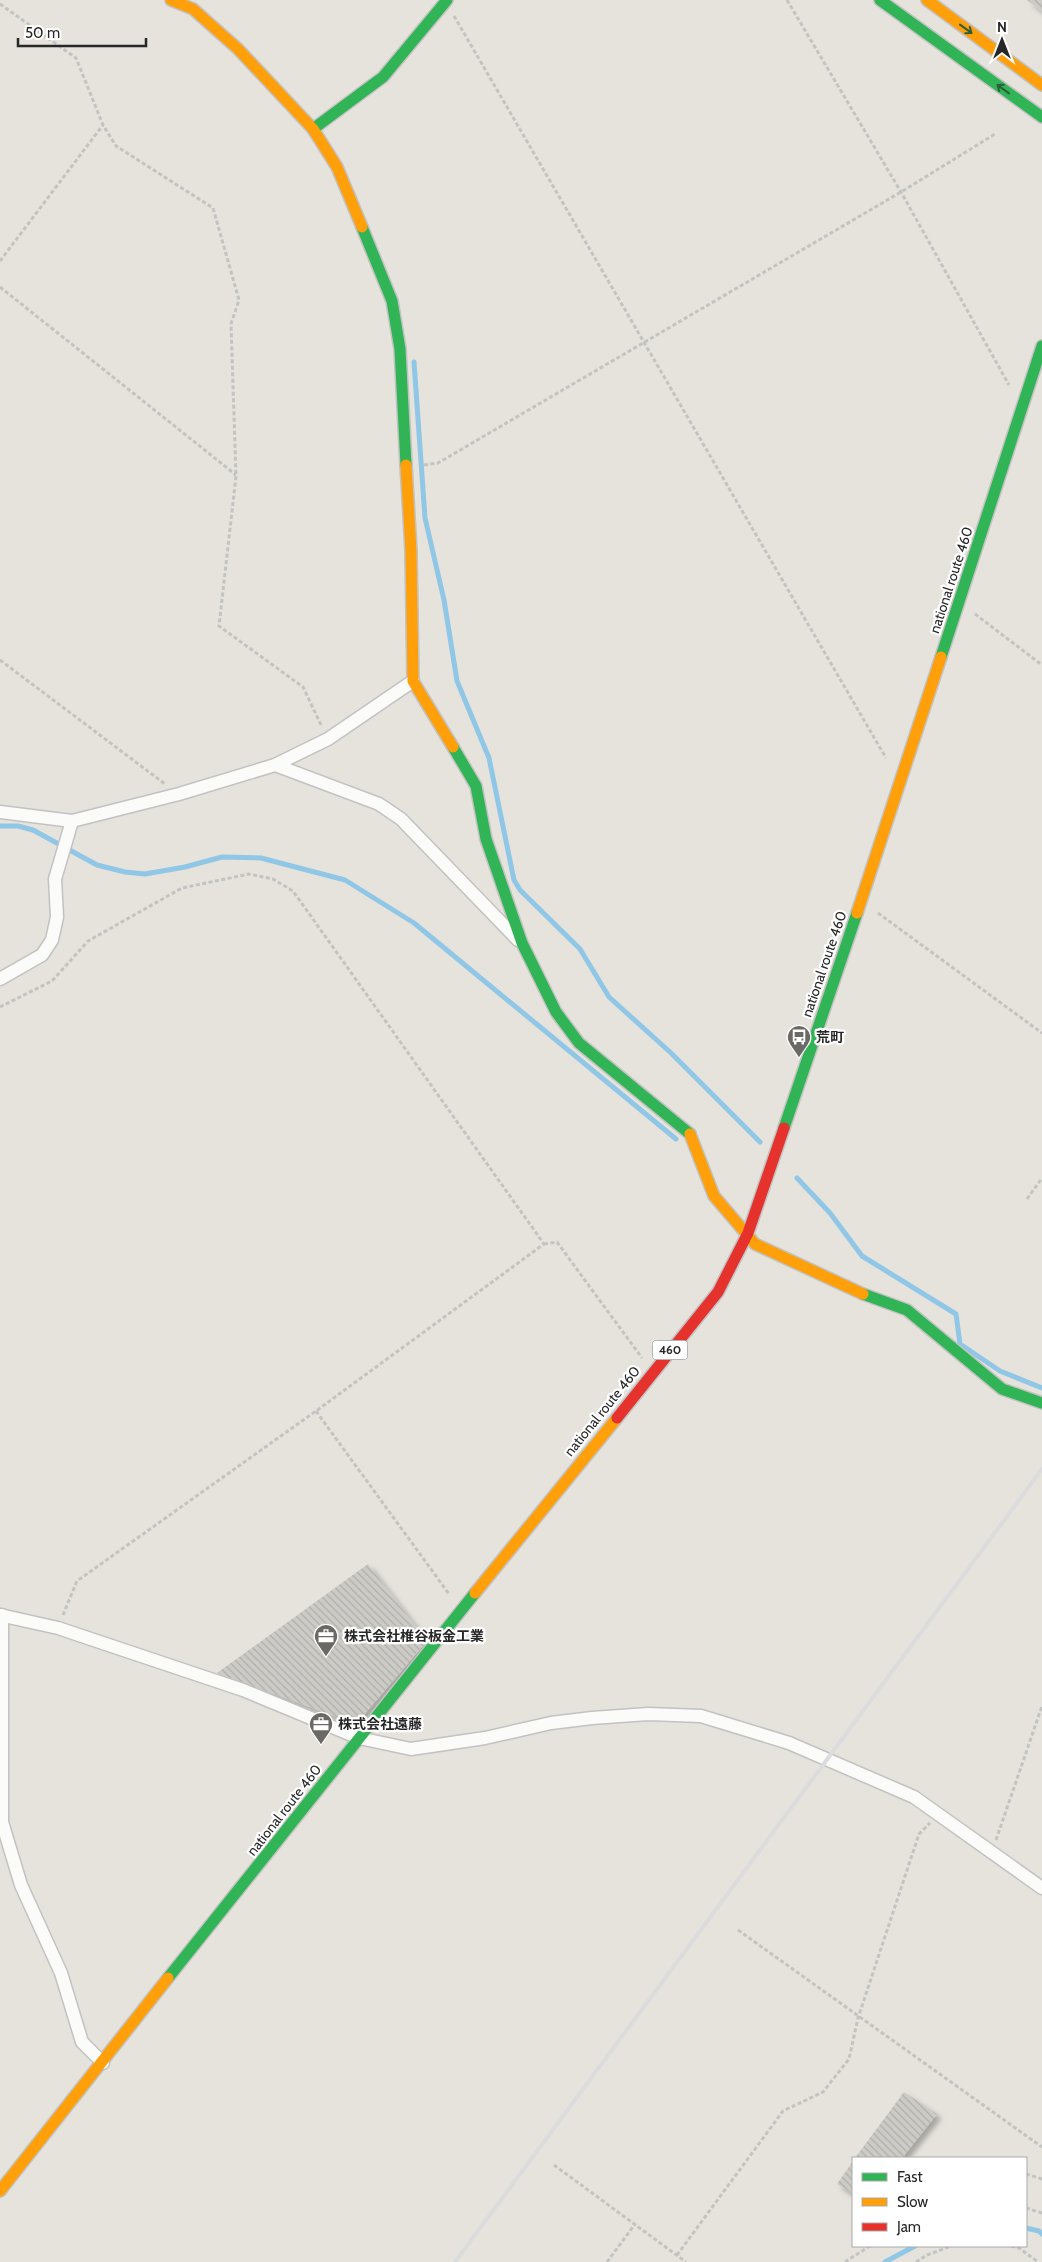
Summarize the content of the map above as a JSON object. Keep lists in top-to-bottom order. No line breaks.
{"streets":{"main road":["national route 460","460"]},"places":{"bus stop":["荒町"],"office":["株式会社椎谷板金工業","株式会社遠藤"]},"legend":["Fast","Slow","Jam"],"scale_bar":"50 m","north":"top"}
